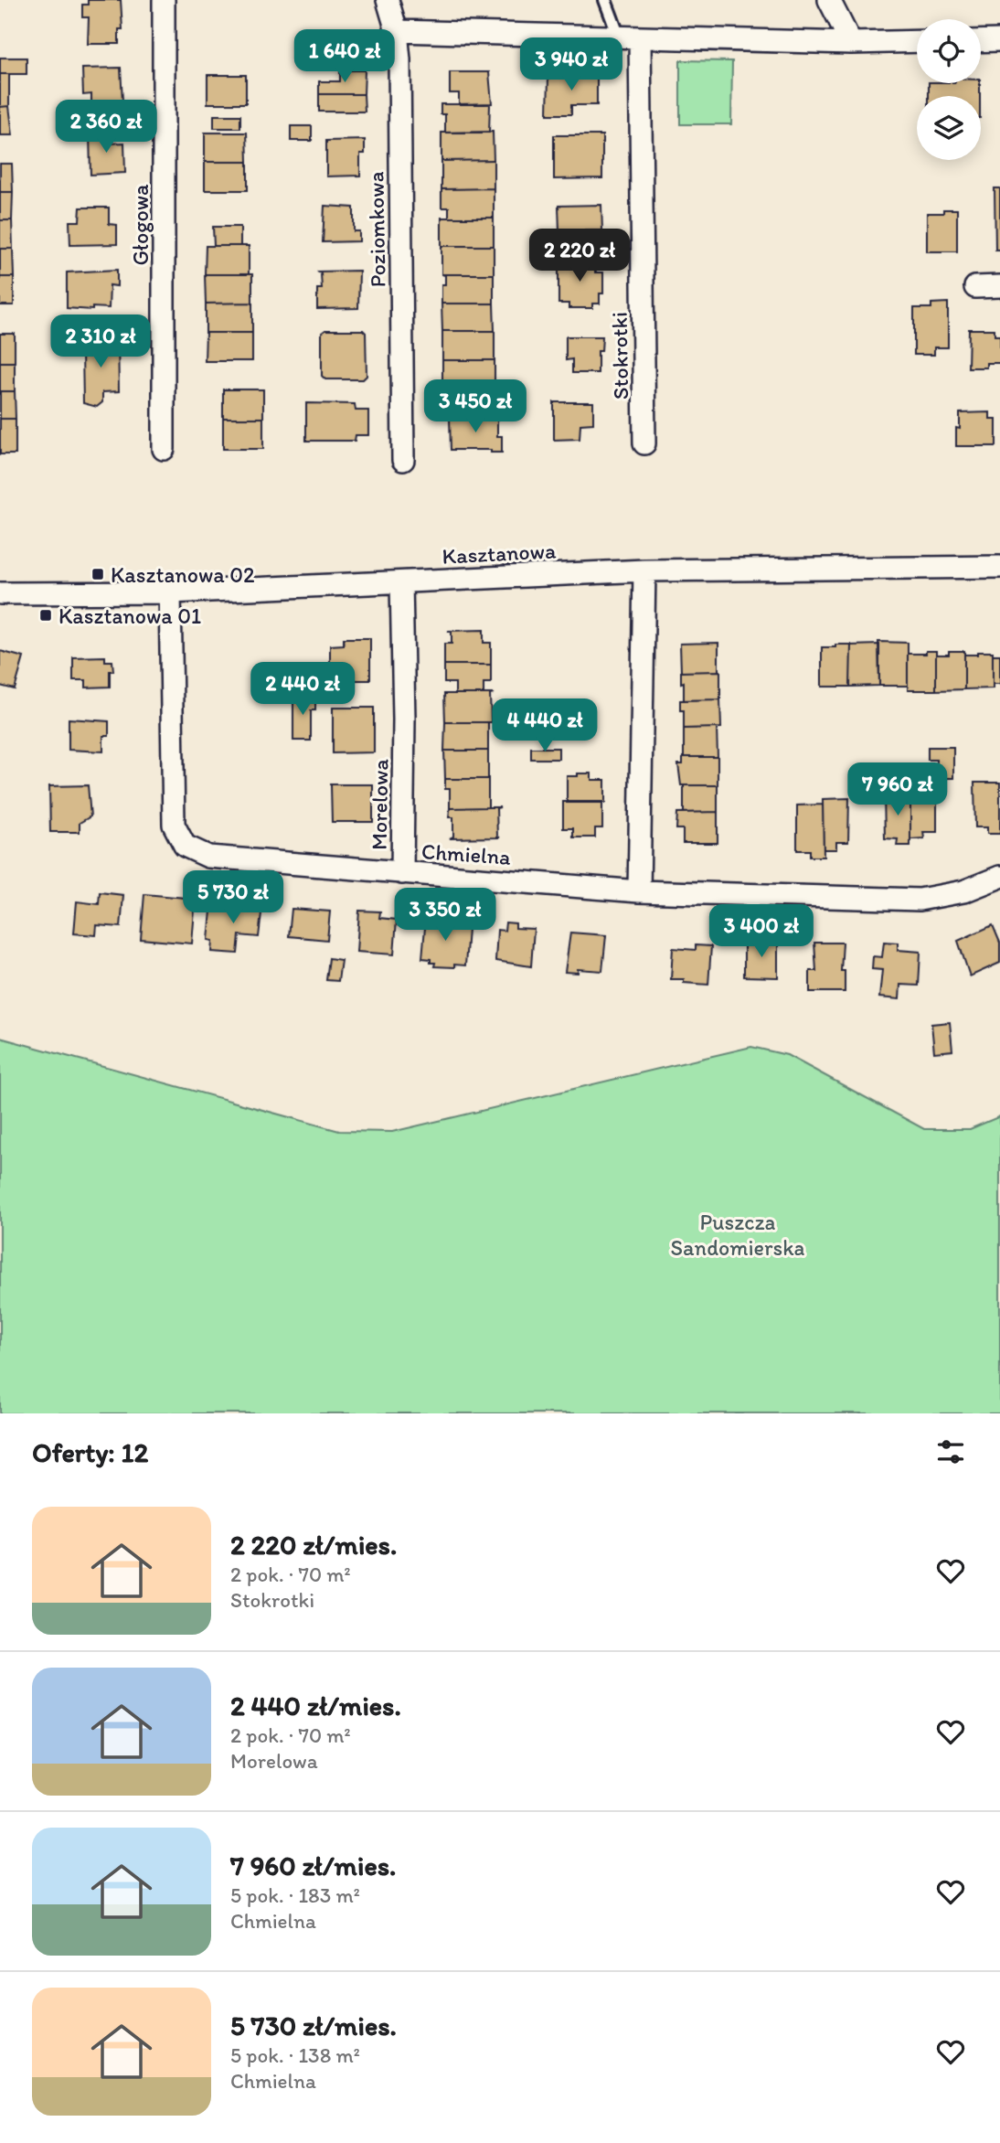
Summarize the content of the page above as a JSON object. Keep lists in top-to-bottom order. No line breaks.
{"streets":{"street":["Głogowa","Poziomkowa","Stokrotki","Kasztanowa","Morelowa","Chmielna"]},"crossings":[["Kasztanowa","Morelowa"],["Kasztanowa","Chmielna"],["Morelowa","Chmielna"]],"parks":["Puszcza Sandomierska"],"places":{"transit":["Kasztanowa 02","Kasztanowa 01"]},"page":{"price":["1 640 zł","3 940 zł","2 360 zł","2 220 zł","2 310 zł","3 450 zł","2 440 zł","4 440 zł","7 960 zł","5 730 zł","3 350 zł","3 400 zł"],"heading":"Oferty: 12","list":[{"name":"2 220 zł/mies.","note":"2 pok. · 70 m² · Stokrotki"},{"name":"2 440 zł/mies.","note":"2 pok. · 70 m² · Morelowa"},{"name":"7 960 zł/mies.","note":"5 pok. · 183 m² · Chmielna"},{"name":"5 730 zł/mies.","note":"5 pok. · 138 m² · Chmielna"}]}}
